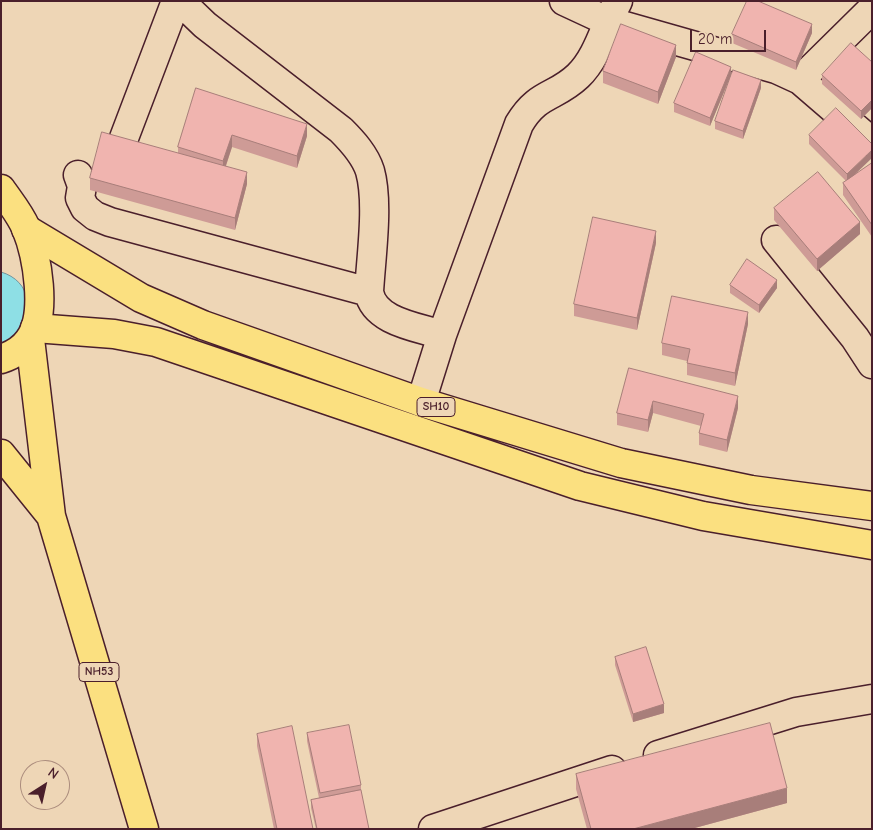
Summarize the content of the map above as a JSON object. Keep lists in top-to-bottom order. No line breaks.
{"streets":{"main road":["SH10","NH53"]},"crossings":[["SH10","NH53"]],"scale_bar":"20 m","north":"top right"}
